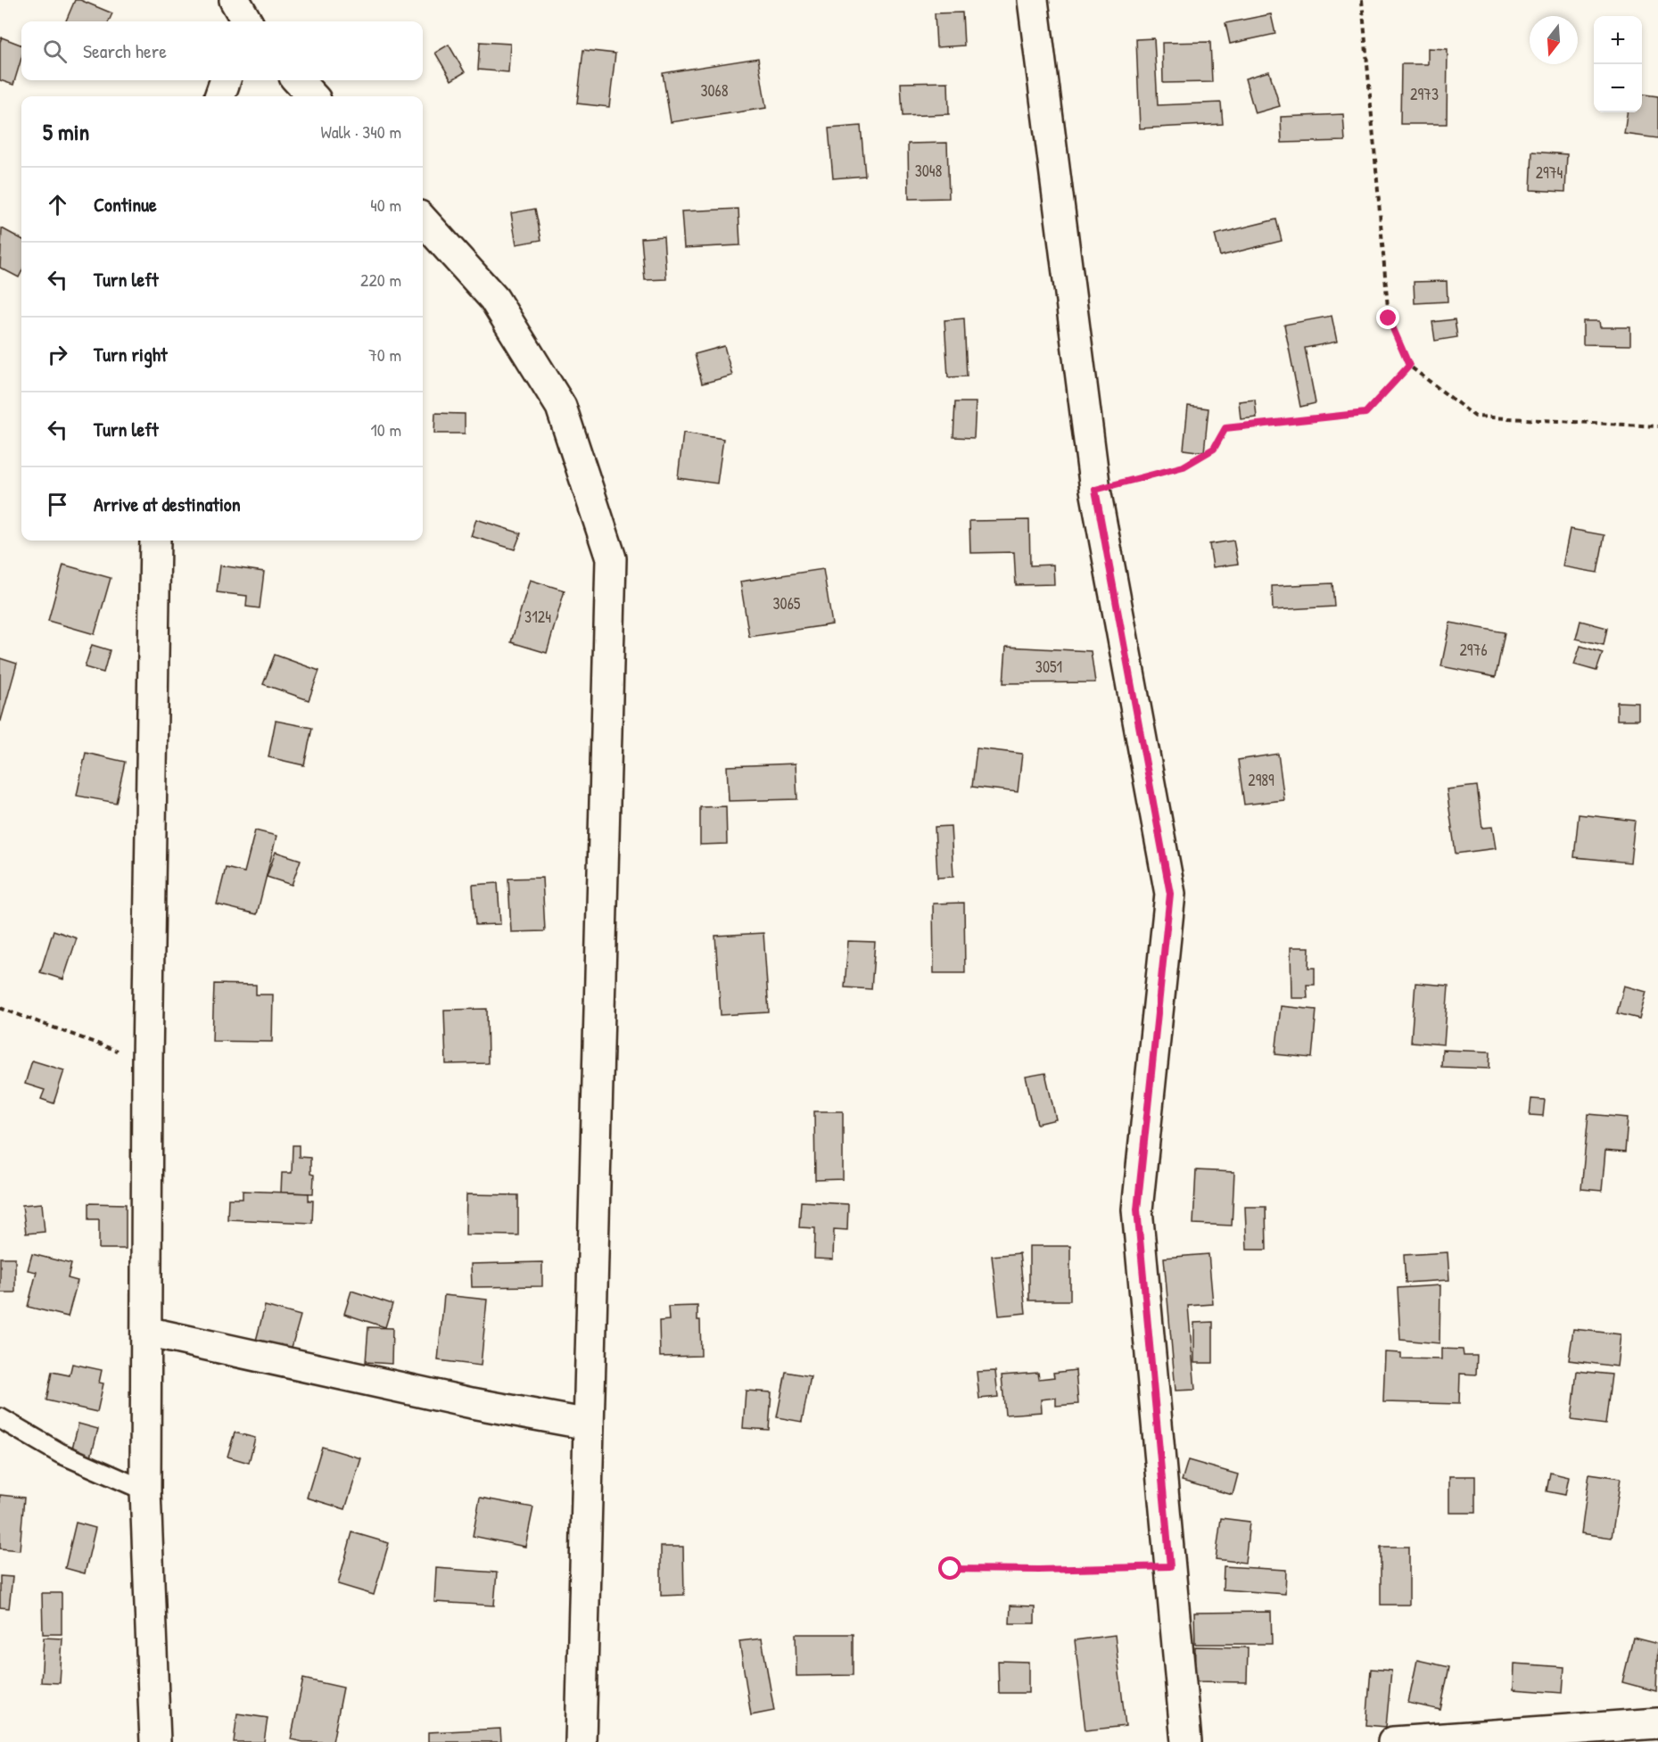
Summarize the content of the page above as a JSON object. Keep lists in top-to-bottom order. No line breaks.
{"house_numbers":["3068","2973","3048","2974","3065","3124","2976","3051","2989"],"north":"bottom","page":{"map_buttons":["+","−"],"search":"Search here","heading":["5 min","Walk · 340 m"],"list":[["Continue","40 m"],["Turn left","220 m"],["Turn right","70 m"],["Turn left","10 m"],"Arrive at destination"]}}
